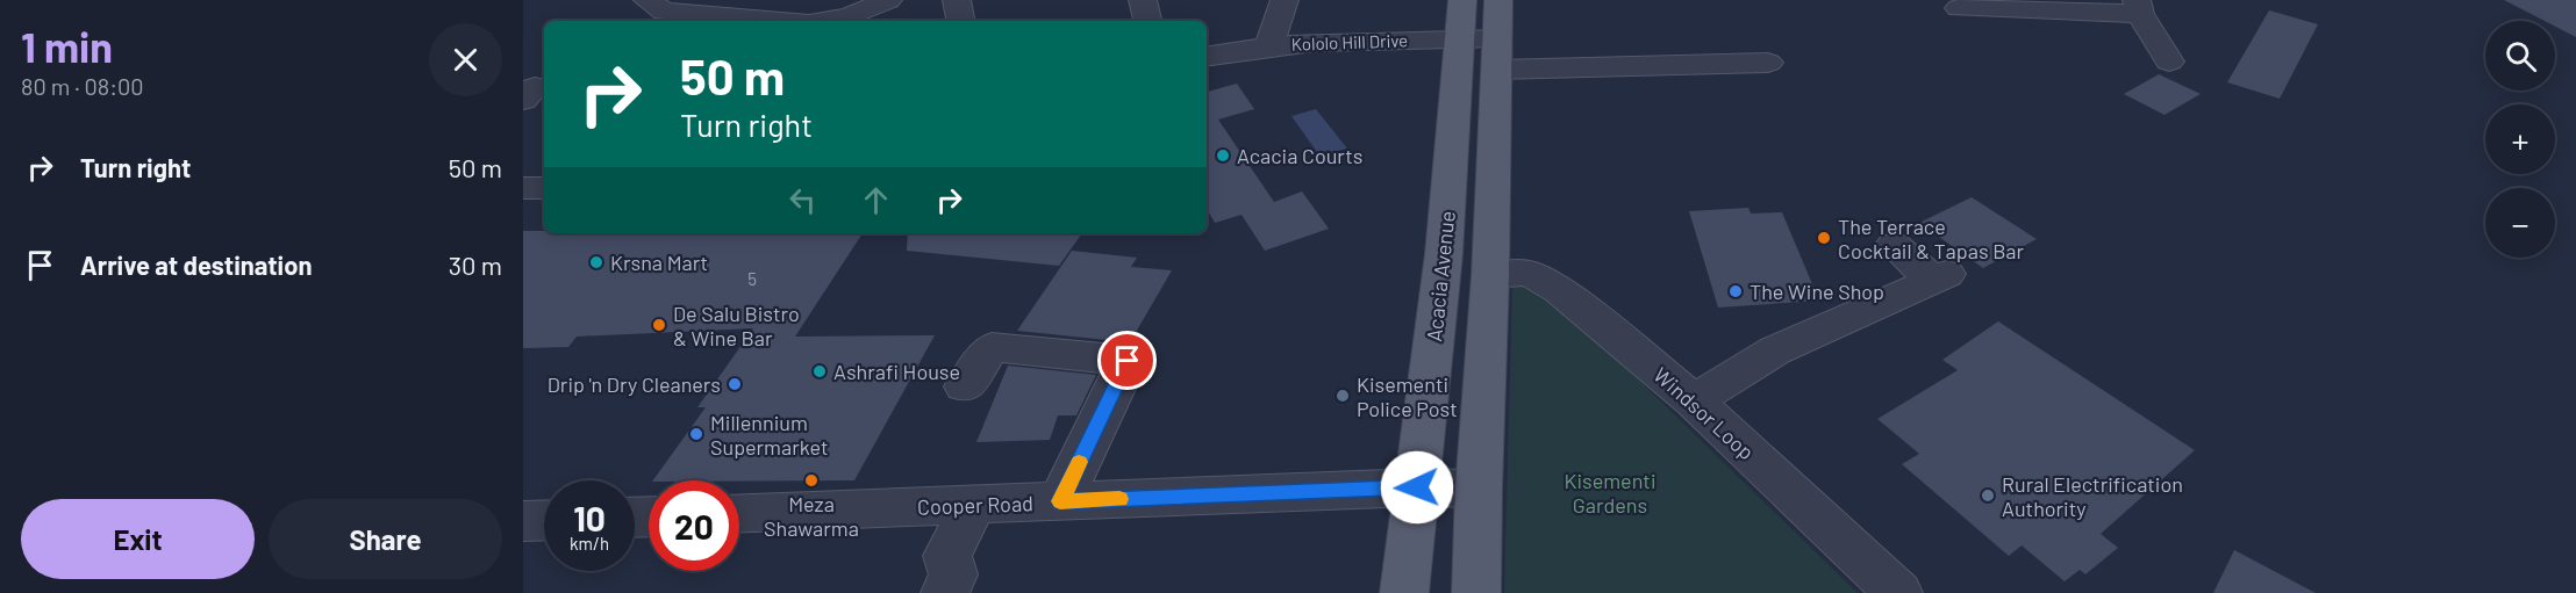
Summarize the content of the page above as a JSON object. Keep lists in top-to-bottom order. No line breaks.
{"streets":{"main road":["Acacia Avenue"],"street":["Kololo Hill Drive","Windsor Loop","Cooper Road"]},"crossings":[["Kololo Hill Drive","Acacia Avenue"],["Acacia Avenue","Cooper Road"]],"parks":["Kisementi Gardens"],"places":["Acacia Courts","The Terrace Cocktail & Tapas Bar","Krsna Mart","The Wine Shop","De Salu Bistro & Wine Bar","Ashrafi House","Drip 'n Dry Cleaners","Kisementi Police Post","Millennium Supermarket","Meza Shawarma","Rural Electrification Authority"],"house_numbers":["5"],"page":{"heading":["1 min","80 m · 08:00"],"map_buttons":["+","−"],"turn":["50 m","Turn right"],"list":[{"name":"Turn right","value":"50 m"},{"name":"Arrive at destination","value":"30 m"}],"speed":"10 km/h","limit":"20","buttons":["Exit","Share"]}}
